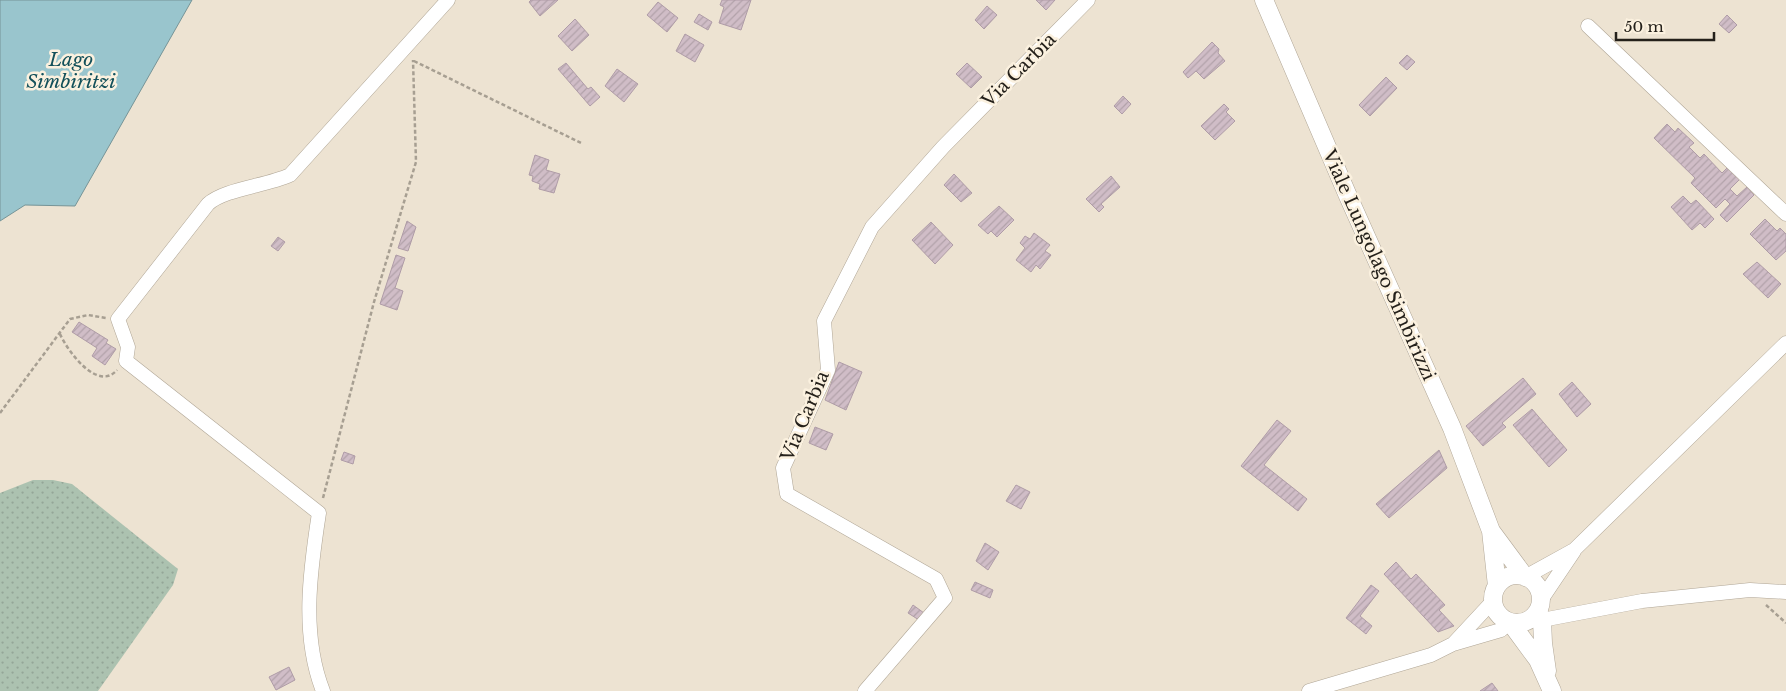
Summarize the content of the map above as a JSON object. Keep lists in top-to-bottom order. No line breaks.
{"streets":{"main road":["Viale Lungolago Simbirizzi"],"street":["Via Carbia"]},"water":["Lago Simbiritzi"],"scale_bar":"50 m"}
